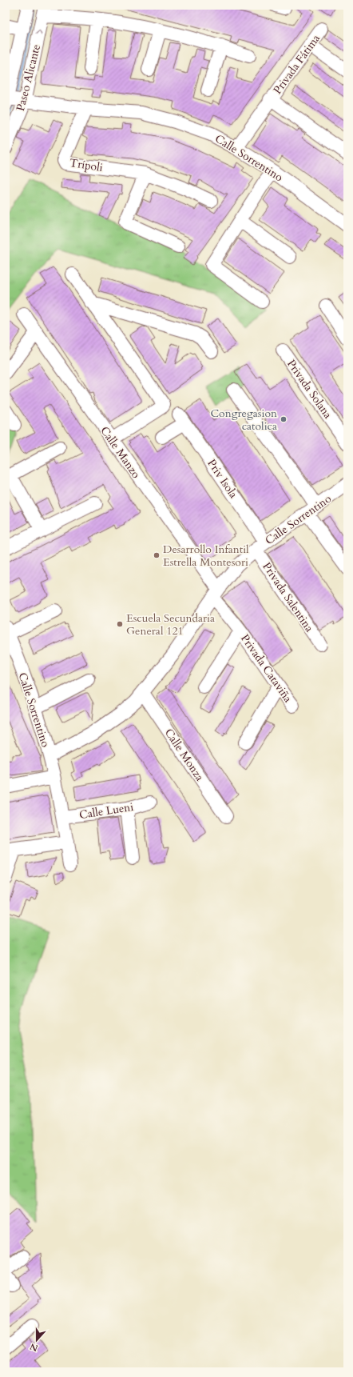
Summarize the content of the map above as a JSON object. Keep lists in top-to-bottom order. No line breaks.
{"streets":{"street":["Privada Fátima","Paseo Alicante","Calle Sorrentino","Trípoli","Privada Solana","Calle Manzo","Priv Isola","Privada Salentina","Privada Cataviña","Calle Monza","Calle Lueni"]},"crossings":[["Privada Fátima","Calle Sorrentino"],["Paseo Alicante","Calle Sorrentino"],["Calle Sorrentino","Trípoli"],["Calle Sorrentino","Calle Manzo"],["Calle Sorrentino","Priv Isola"],["Calle Sorrentino","Privada Salentina"],["Calle Sorrentino","Privada Cataviña"],["Calle Sorrentino","Calle Monza"],["Calle Sorrentino","Calle Lueni"],["Calle Manzo","Privada Cataviña"],["Priv Isola","Privada Salentina"]],"places":["Congregasion catolica","Desarrollo Infantil Estrella Montesori","Escuela Secundaria General 121"],"north":"bottom"}
